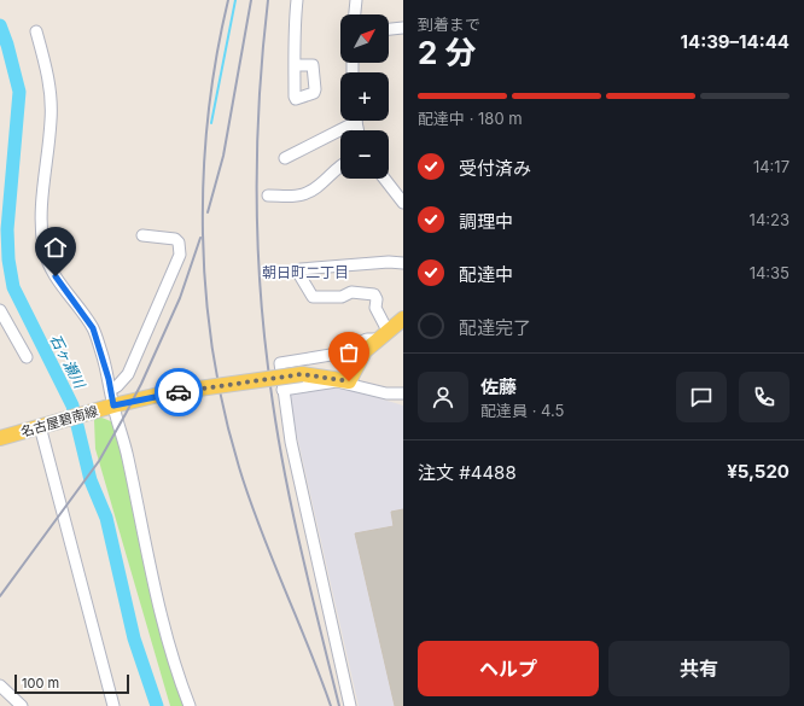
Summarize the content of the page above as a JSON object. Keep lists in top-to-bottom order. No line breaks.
{"streets":{"main road":["名古屋碧南線"]},"districts":["朝日町二丁目"],"water":["石ヶ瀬川"],"scale_bar":"100 m","north":"top right","page":{"heading":["2 分","到着まで","14:39–14:44"],"panel":["佐藤","配達員 · 4.5","注文 #4488","¥5,520"],"map_buttons":["+","−"],"bar":"配達中 · 180 m","list":[["受付済み","14:17"],["調理中","14:23"],["配達中","14:35"],"配達完了"],"buttons":["ヘルプ","共有"],"scale":"100 m"}}
